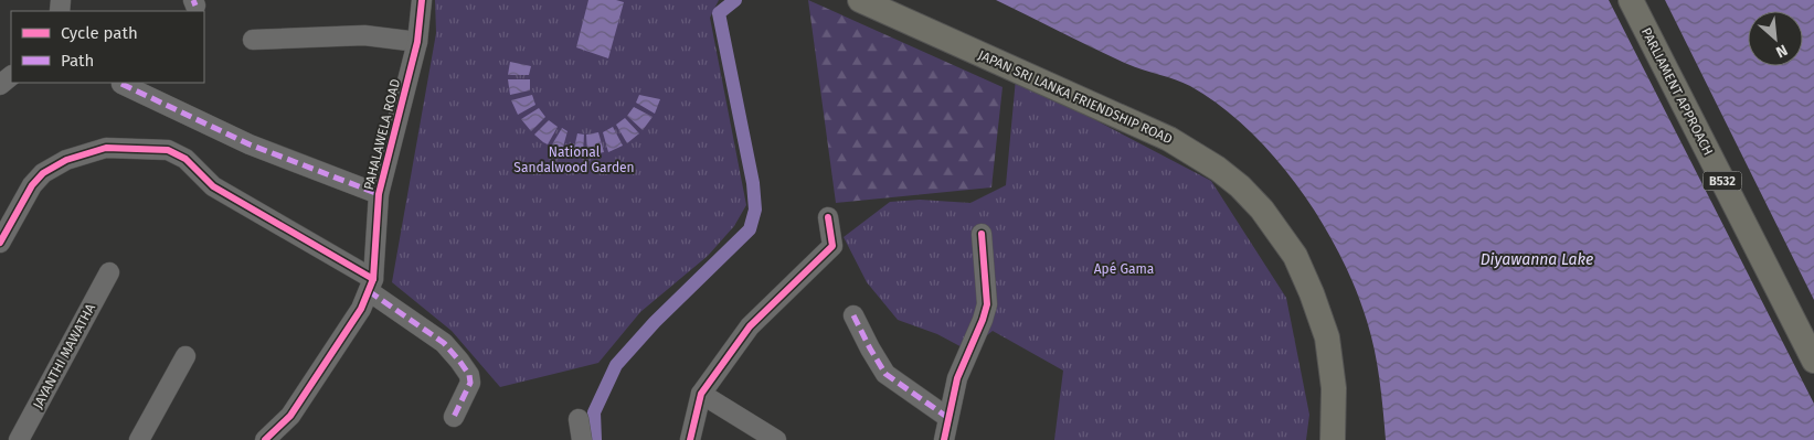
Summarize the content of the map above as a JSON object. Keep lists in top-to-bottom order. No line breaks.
{"streets":{"main road":["PARLIAMENT APPROACH","JAPAN SRI LANKA FRIENDSHIP ROAD","B532"],"street":["PAHALAWELA ROAD","JAYANTHI MAWATHA"]},"water":["Diyawanna Lake"],"parks":["National Sandalwood Garden","Apé Gama"],"legend":["Cycle path","Path"],"north":"bottom right"}
